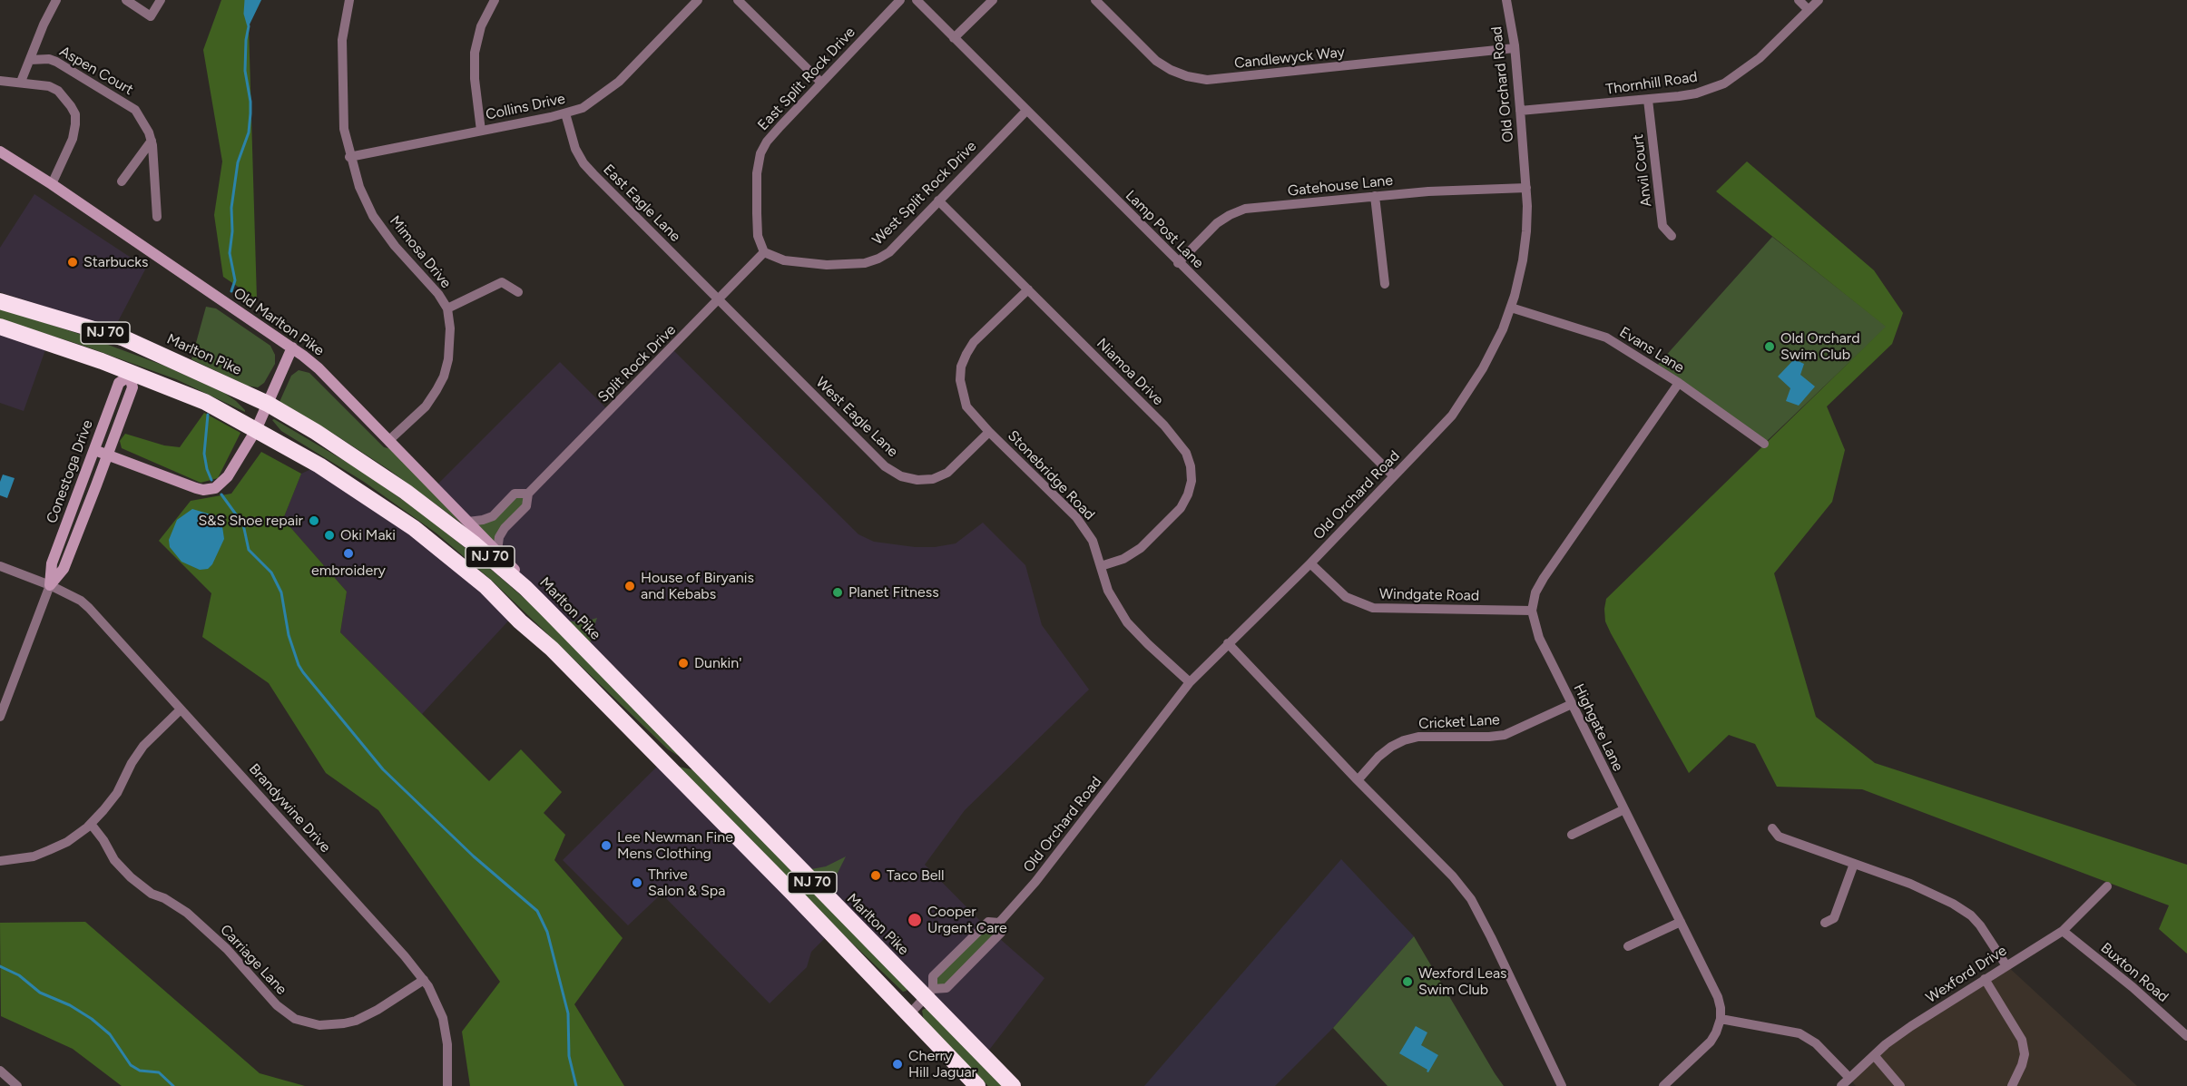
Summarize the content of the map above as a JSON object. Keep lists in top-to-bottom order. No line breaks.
{"streets":{"highway":["NJ 70","Marlton Pike"],"street":["Candlewyck Way","Aspen Court","East Split Rock Drive","Thornhill Road","Old Orchard Road","Collins Drive","Anvil Court","Gatehouse Lane","West Split Rock Drive","East Eagle Lane","Lamp Post Lane","Mimosa Drive","Old Marlton Pike","Evans Lane","Split Rock Drive","Niamoa Drive","West Eagle Lane","Conestoga Drive","Stonebridge Road","Windgate Road","Cricket Lane","Highgate Lane","Brandywine Drive","Carriage Lane","Buxton Road","Wexford Drive"]},"crossings":[["Candlewyck Way","Old Orchard Road"],["East Split Rock Drive","West Split Rock Drive"],["East Split Rock Drive","Split Rock Drive"],["Thornhill Road","Old Orchard Road"],["Thornhill Road","Anvil Court"],["Old Orchard Road","Gatehouse Lane"],["Old Orchard Road","Lamp Post Lane"],["Old Orchard Road","NJ 70"],["Old Orchard Road","Evans Lane"],["Old Orchard Road","Marlton Pike"],["Old Orchard Road","Stonebridge Road"],["Old Orchard Road","Windgate Road"],["Collins Drive","East Eagle Lane"],["Collins Drive","Mimosa Drive"],["Gatehouse Lane","Lamp Post Lane"],["West Split Rock Drive","Lamp Post Lane"],["West Split Rock Drive","Split Rock Drive"],["West Split Rock Drive","Niamoa Drive"],["East Eagle Lane","Split Rock Drive"],["East Eagle Lane","West Eagle Lane"],["Mimosa Drive","Old Marlton Pike"],["Old Marlton Pike","Marlton Pike"],["Old Marlton Pike","Split Rock Drive"],["NJ 70","Conestoga Drive"],["Split Rock Drive","West Eagle Lane"],["Niamoa Drive","Stonebridge Road"],["West Eagle Lane","Stonebridge Road"],["Conestoga Drive","Brandywine Drive"],["Windgate Road","Highgate Lane"],["Cricket Lane","Highgate Lane"],["Brandywine Drive","Carriage Lane"],["Buxton Road","Wexford Drive"]],"places":["Starbucks","Old Orchard Swim Club","S&S Shoe repair","Oki Maki","embroidery","House of Biryanis and Kebabs","Planet Fitness","Dunkin'","Lee Newman Fine Mens Clothing","Taco Bell","Thrive Salon & Spa","Cooper Urgent Care","Wexford Leas Swim Club","Cherry Hill Jaguar"]}
